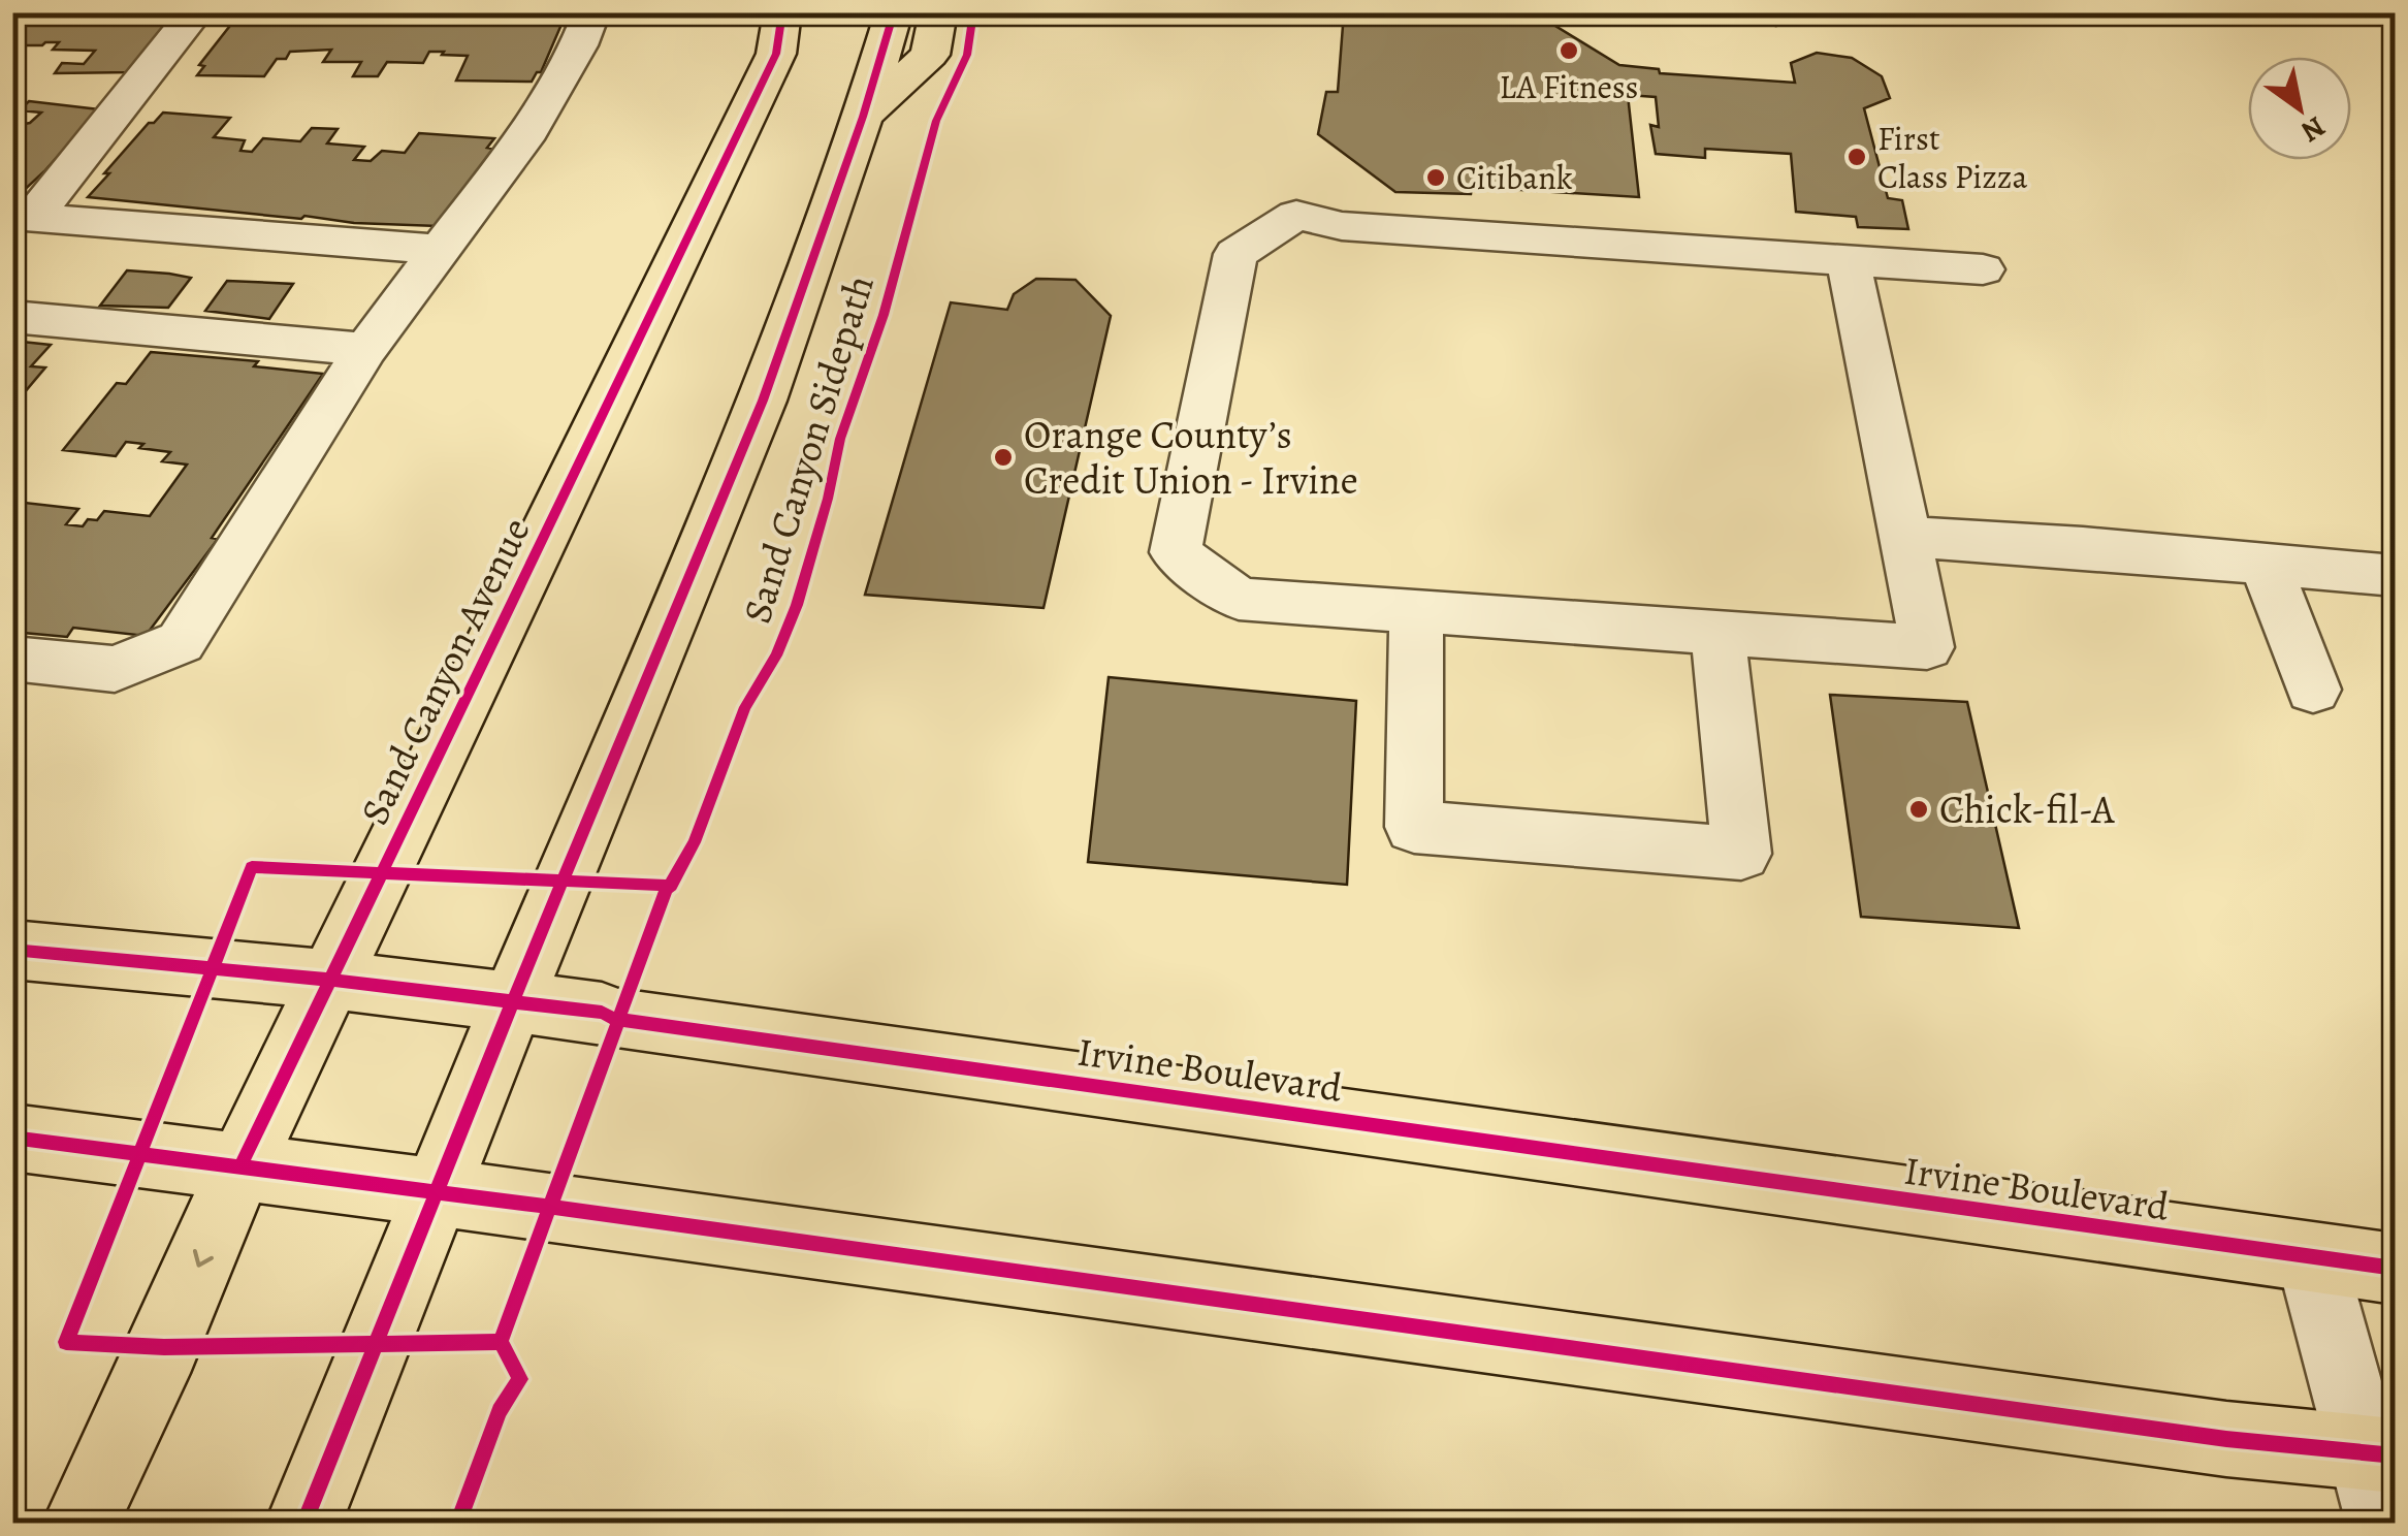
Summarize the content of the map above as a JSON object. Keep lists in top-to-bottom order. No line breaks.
{"streets":{"main road":["Sand Canyon Avenue","Irvine Boulevard"],"cycle path":["Sand Canyon Sidepath"]},"crossings":[["Sand Canyon Avenue","Irvine Boulevard"]],"places":["LA Fitness","First Class Pizza","Citibank","Orange County’s Credit Union - Irvine","Chick-fil-A"],"north":"bottom right"}
